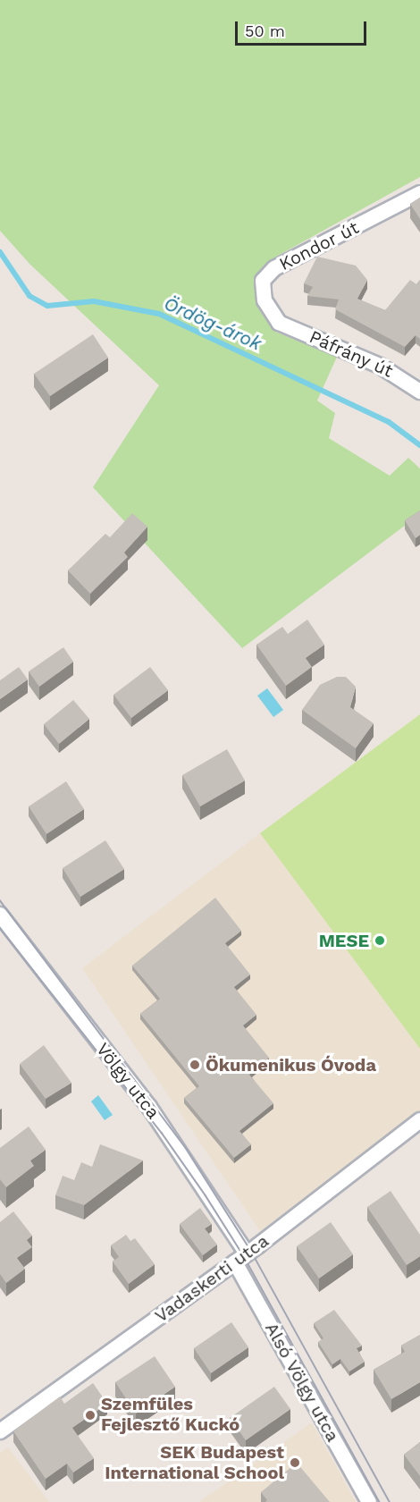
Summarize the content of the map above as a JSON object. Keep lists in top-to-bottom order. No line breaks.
{"streets":{"street":["Kondor út","Páfrány út","Völgy utca","Vadaskerti utca","Alsó Völgy utca"]},"crossings":[["Kondor út","Páfrány út"],["Völgy utca","Vadaskerti utca"],["Völgy utca","Alsó Völgy utca"],["Vadaskerti utca","Alsó Völgy utca"]],"water":["Ördög-árok"],"places":["MESE","Ökumenikus Óvoda","Szemfüles Fejlesztő Kuckó","SEK Budapest International School"],"scale_bar":"50 m"}
